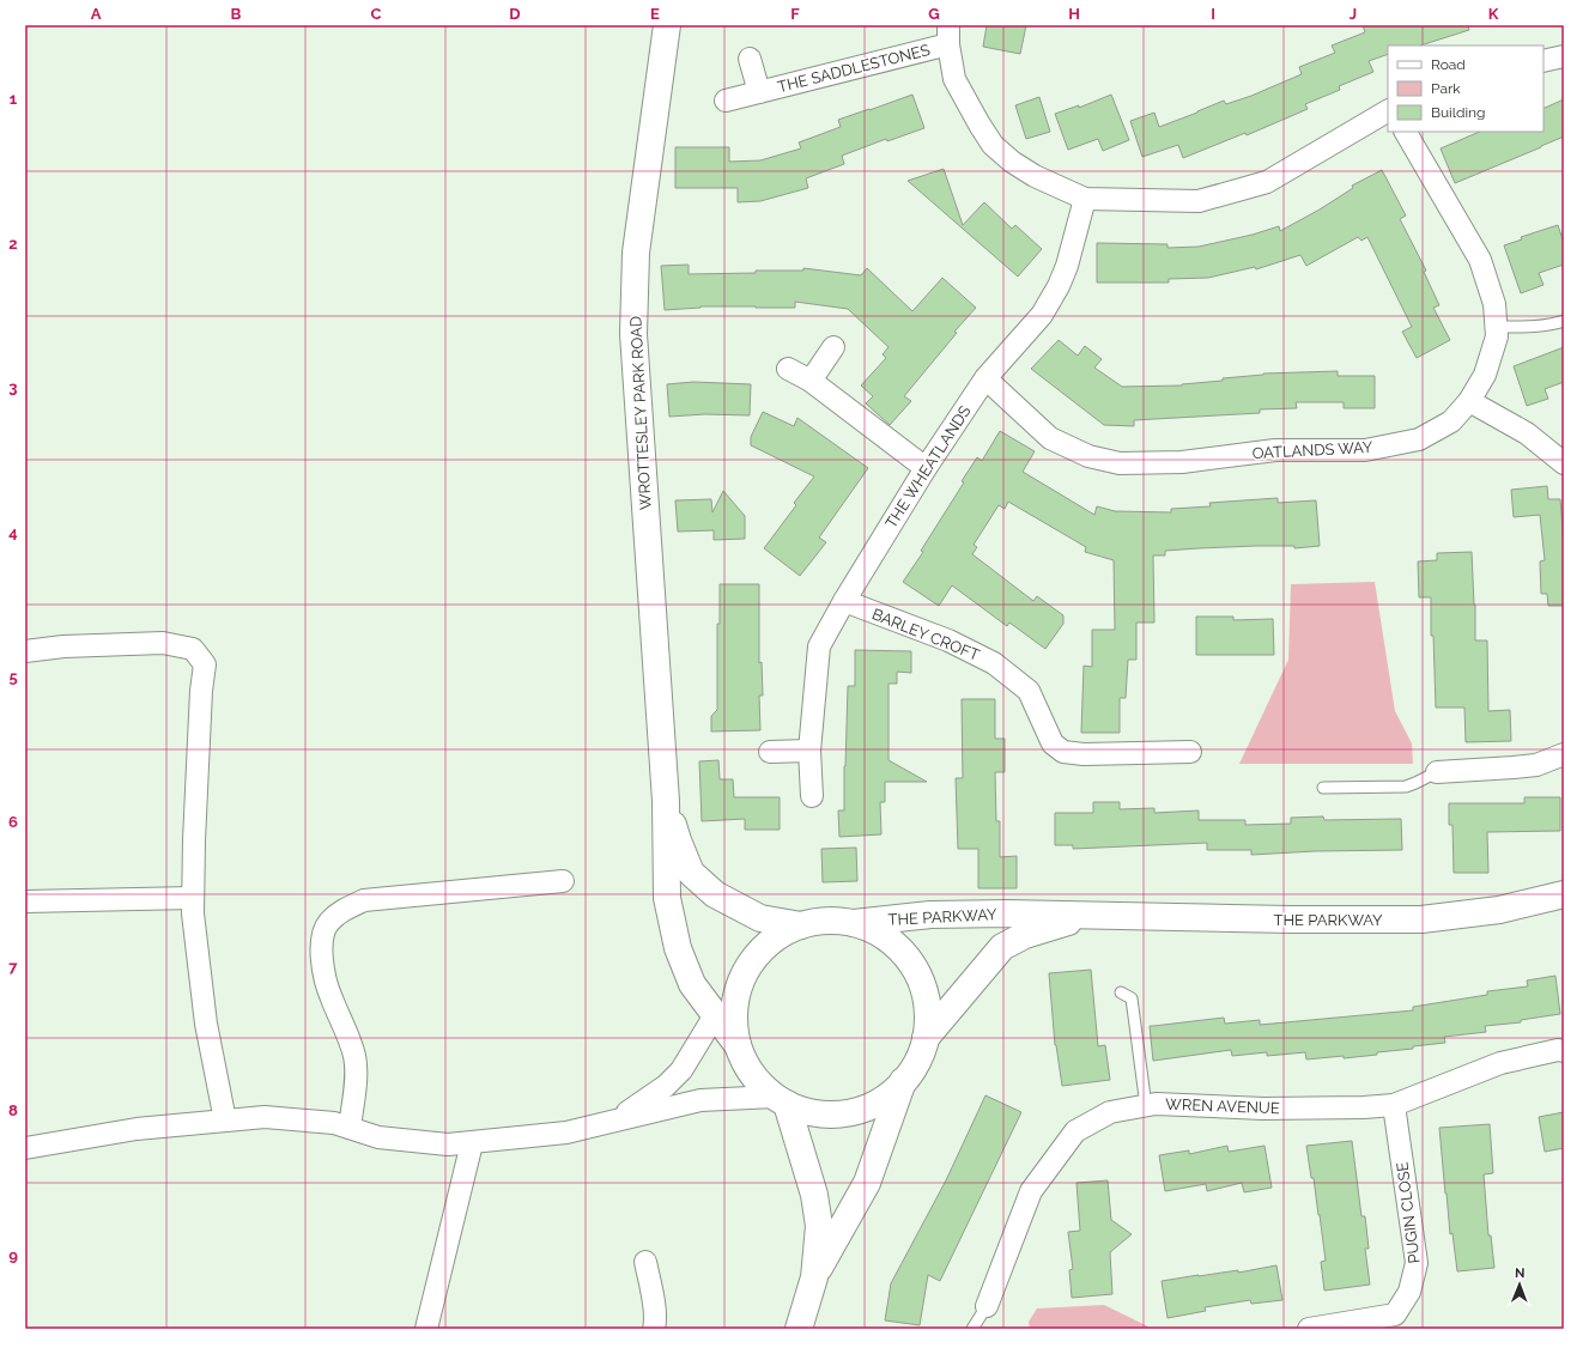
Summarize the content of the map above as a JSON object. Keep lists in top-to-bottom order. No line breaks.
{"streets":{"street":["THE SADDLESTONES","WROTTESLEY PARK ROAD","OATLANDS WAY","THE WHEATLANDS","BARLEY CROFT","THE PARKWAY","WREN AVENUE","PUGIN CLOSE"]},"crossings":[["OATLANDS WAY","THE WHEATLANDS"],["THE WHEATLANDS","BARLEY CROFT"],["WREN AVENUE","PUGIN CLOSE"]],"legend":["Road","Park","Building"],"north":"top","grid":{"columns":["A","B","C","D","E","F","G","H","I","J","K"],"rows":["1","2","3","4","5","6","7","8","9"]}}
